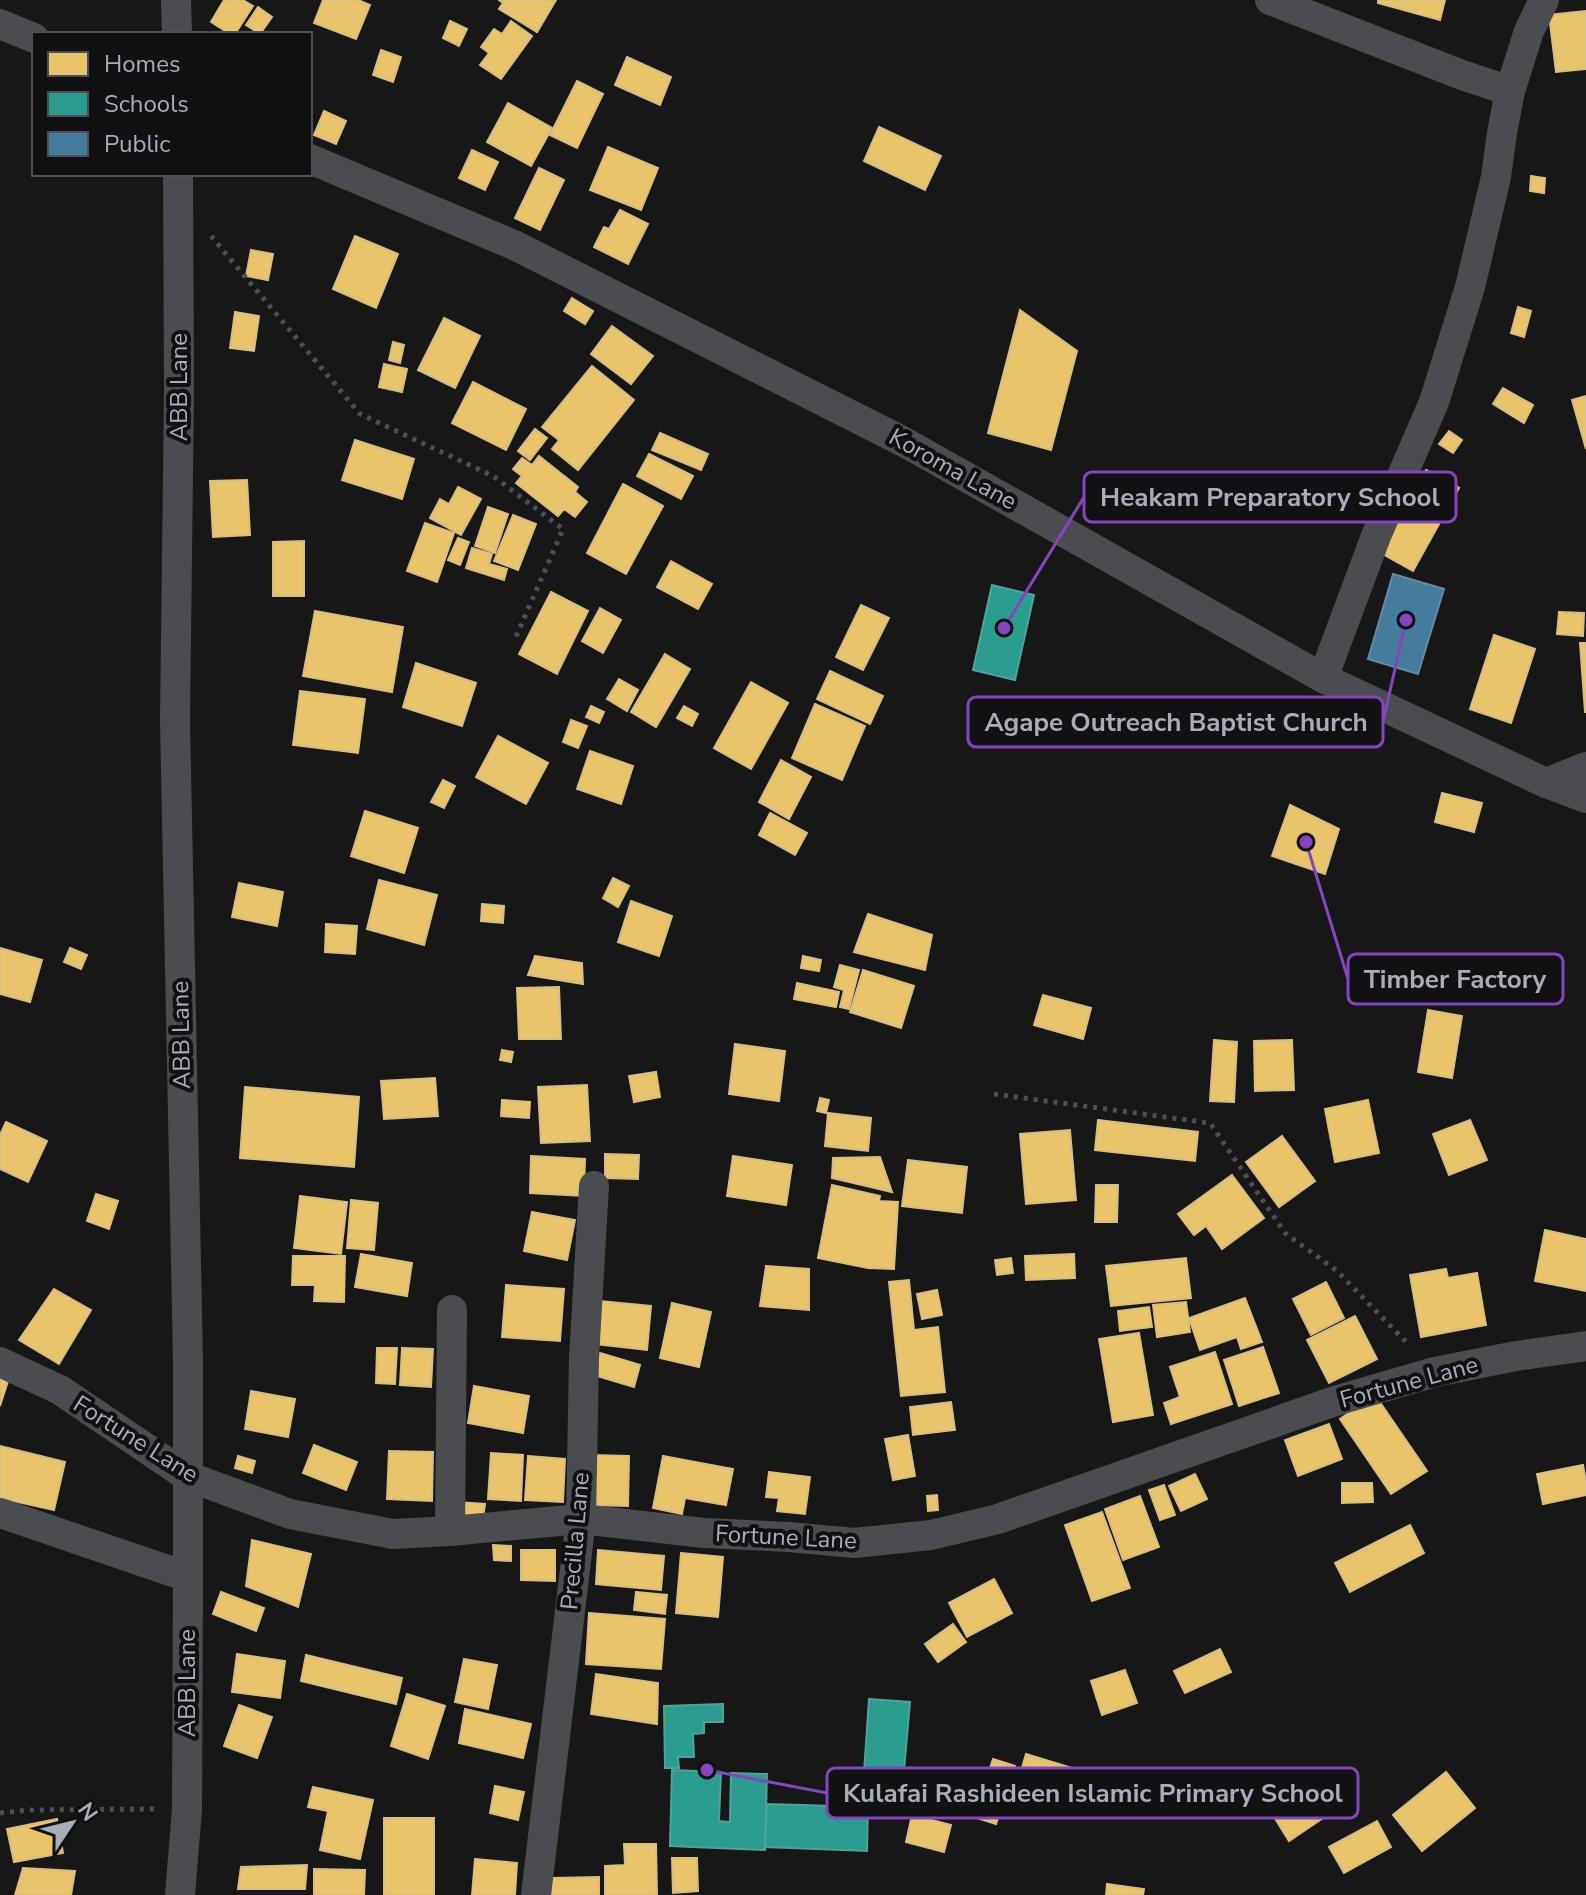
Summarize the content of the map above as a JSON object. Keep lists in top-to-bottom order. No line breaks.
{"streets":{"street":["ABB Lane","Koroma Lane","Fortune Lane","Precilla Lane"]},"crossings":[["ABB Lane","Fortune Lane"],["Fortune Lane","Precilla Lane"]],"places":["Agape Outreach Baptist Church","Heakam Preparatory School","Timber Factory","Kulafai Rashideen Islamic Primary School"],"legend":["Homes","Schools","Public"],"north":"top right"}
